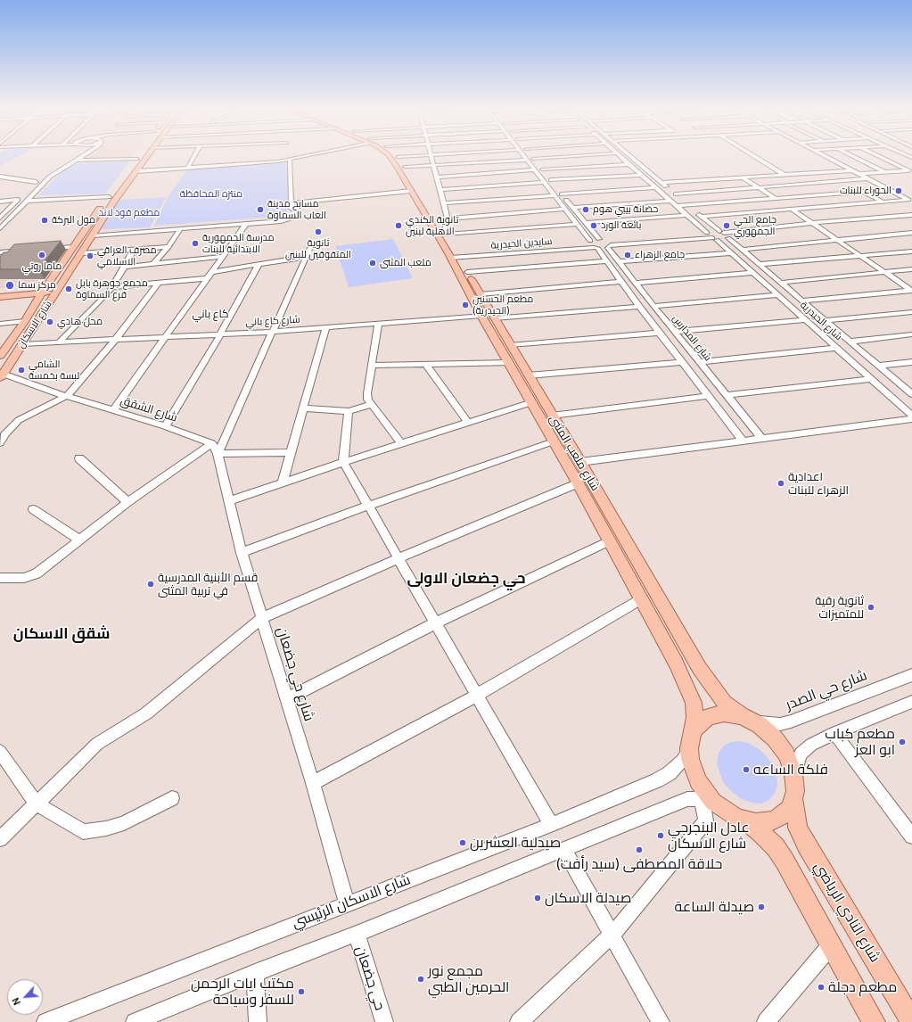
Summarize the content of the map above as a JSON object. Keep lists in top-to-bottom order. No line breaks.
{"streets":{"main road":["شارع الاسكان","شارع ملعب المثنى","شارع النادي الرياضي"],"street":["سايدين الحيدرية","شارع كاع باني","شارع الحيدرية","شارع المدارس","شارع الشقق","شارع حي جضعان","شارع حي الصدر","شارع الاسكان الرئيسي","حي جضعان"]},"crossings":[["سايدين الحيدرية","شارع المدارس"],["سايدين الحيدرية","شارع ملعب المثنى"],["شارع كاع باني","شارع الاسكان"],["شارع كاع باني","شارع ملعب المثنى"],["شارع الاسكان","شارع الشقق"],["شارع الشقق","شارع حي جضعان"],["شارع ملعب المثنى","شارع حي الصدر"],["شارع ملعب المثنى","شارع الاسكان الرئيسي"],["شارع ملعب المثنى","شارع النادي الرياضي"],["شارع حي جضعان","شارع الاسكان الرئيسي"],["شارع حي الصدر","شارع الاسكان الرئيسي"],["شارع حي الصدر","شارع النادي الرياضي"],["شارع الاسكان الرئيسي","شارع النادي الرياضي"]],"districts":["كاع باني","حي جضعان الاولى","شقق الاسكان"],"parks":["منتزه المحافظة","مطعم فود لاند"],"places":["الحوراء للبنات","مسابح مدينة العاب السماوة","حضانة بيبي هوم","مول البركة","ثانوية الكندي الاهلية لبنين","بائعة الورد","جامع الحي الجمهوري","ثانوية المتفوقين للبنين","مدرسة الحمهورية الابتدائية للبنات","ماما روتي","جامع الزهراء","مصرف العراقي الاسلامي","ملعب المثنى","مركز سما","مجمع جوهرة بابل فرع السماوة","مطعم الحسنين (الحيدرية)","محل هادي","الشامي لبسة بخمسة","اعدادية الزهراء للبنات","قسم الأبنية المدرسية في تربية المثنى","ثانوية رقية للمتميزات","مطعم كباب ابو العز","فلكة الساعه","عادل البنجرجي شارع الاسكان","صيدلية العشرين","حلاقة المصطفى (سيد رأفت)","صيدلة الاسكان","صيدلة الساعة","مجمع نور الحرمين الطبي","مطعم دجلة","مكتب ايات الرحمن للسفر وسياحة"],"north":"bottom left"}
